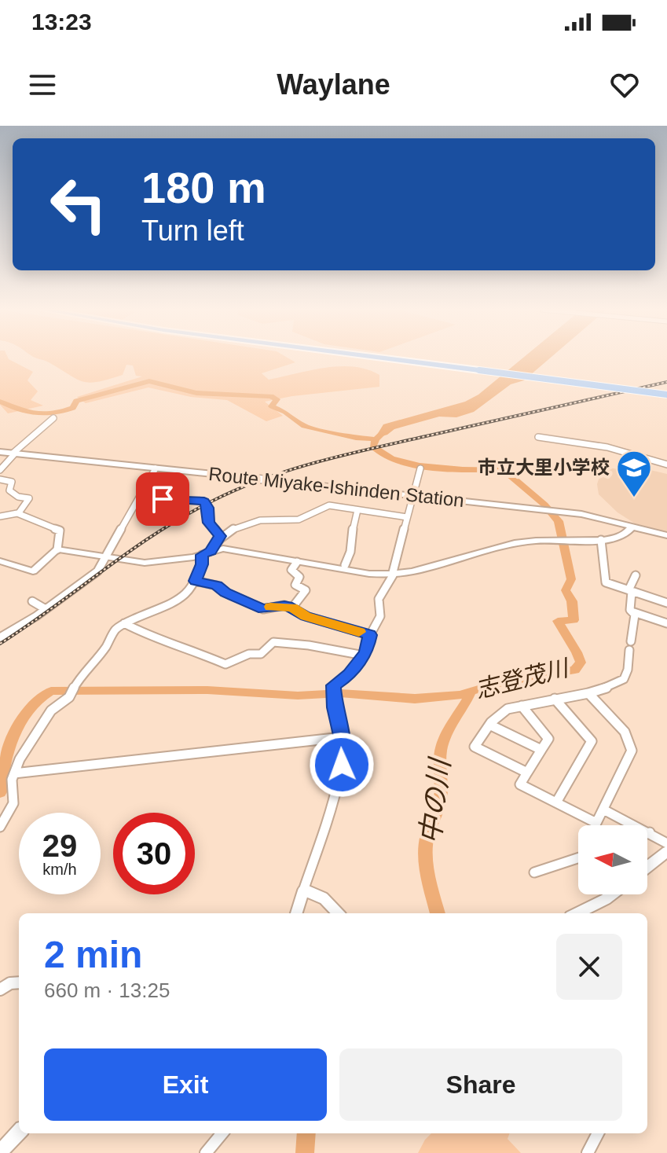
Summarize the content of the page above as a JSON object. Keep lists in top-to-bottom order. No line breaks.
{"streets":{"main road":["Route Miyake-Ishinden Station"]},"water":["志登茂川","中の川"],"places":{"school or university":["市立大里小学校"]},"north":"left","page":{"status":"13:23","header":"Waylane","turn":["180 m","Turn left"],"speed":"29 km/h","limit":"30","heading":["2 min","660 m · 13:25"],"buttons":["Exit","Share"]}}
